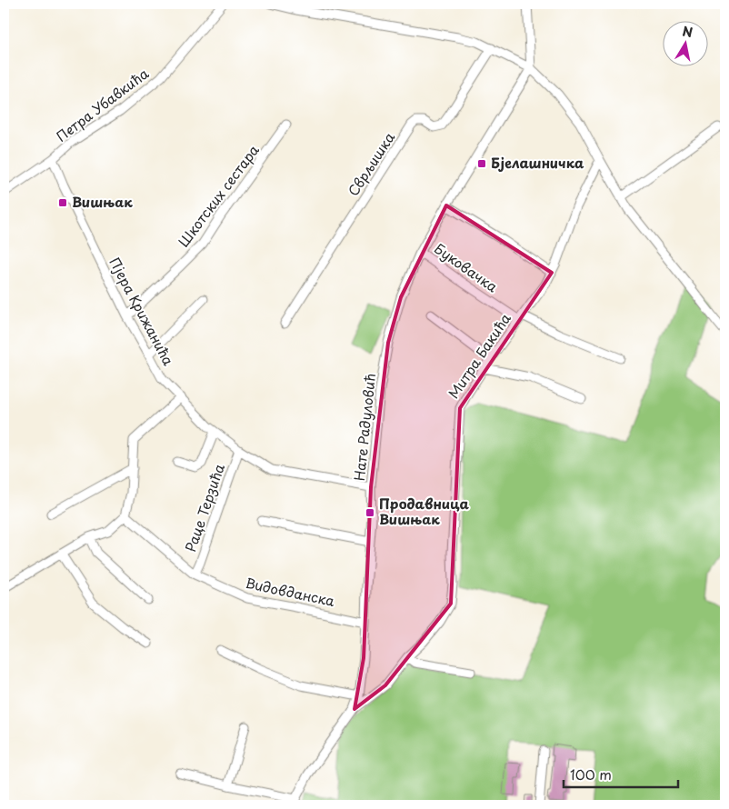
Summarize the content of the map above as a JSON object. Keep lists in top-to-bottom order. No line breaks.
{"streets":{"street":["Петра Убавкића","Сврљишка","Шкотских сестара","Буковачка","Пјера Крижанића","Митра Бакића","Нате Радуловић","Раце Терзића","Видовданска"]},"crossings":[["Петра Убавкића","Пјера Крижанића"],["Шкотских сестара","Пјера Крижанића"],["Буковачка","Митра Бакића"],["Буковачка","Нате Радуловић"],["Пјера Крижанића","Нате Радуловић"],["Пјера Крижанића","Раце Терзића"],["Митра Бакића","Нате Радуловић"],["Нате Радуловић","Видовданска"],["Раце Терзића","Видовданска"]],"places":{"transit":["Бјелашничка","Вишњак","Продавница Вишњак"]},"scale_bar":"100 m","north":"top"}
